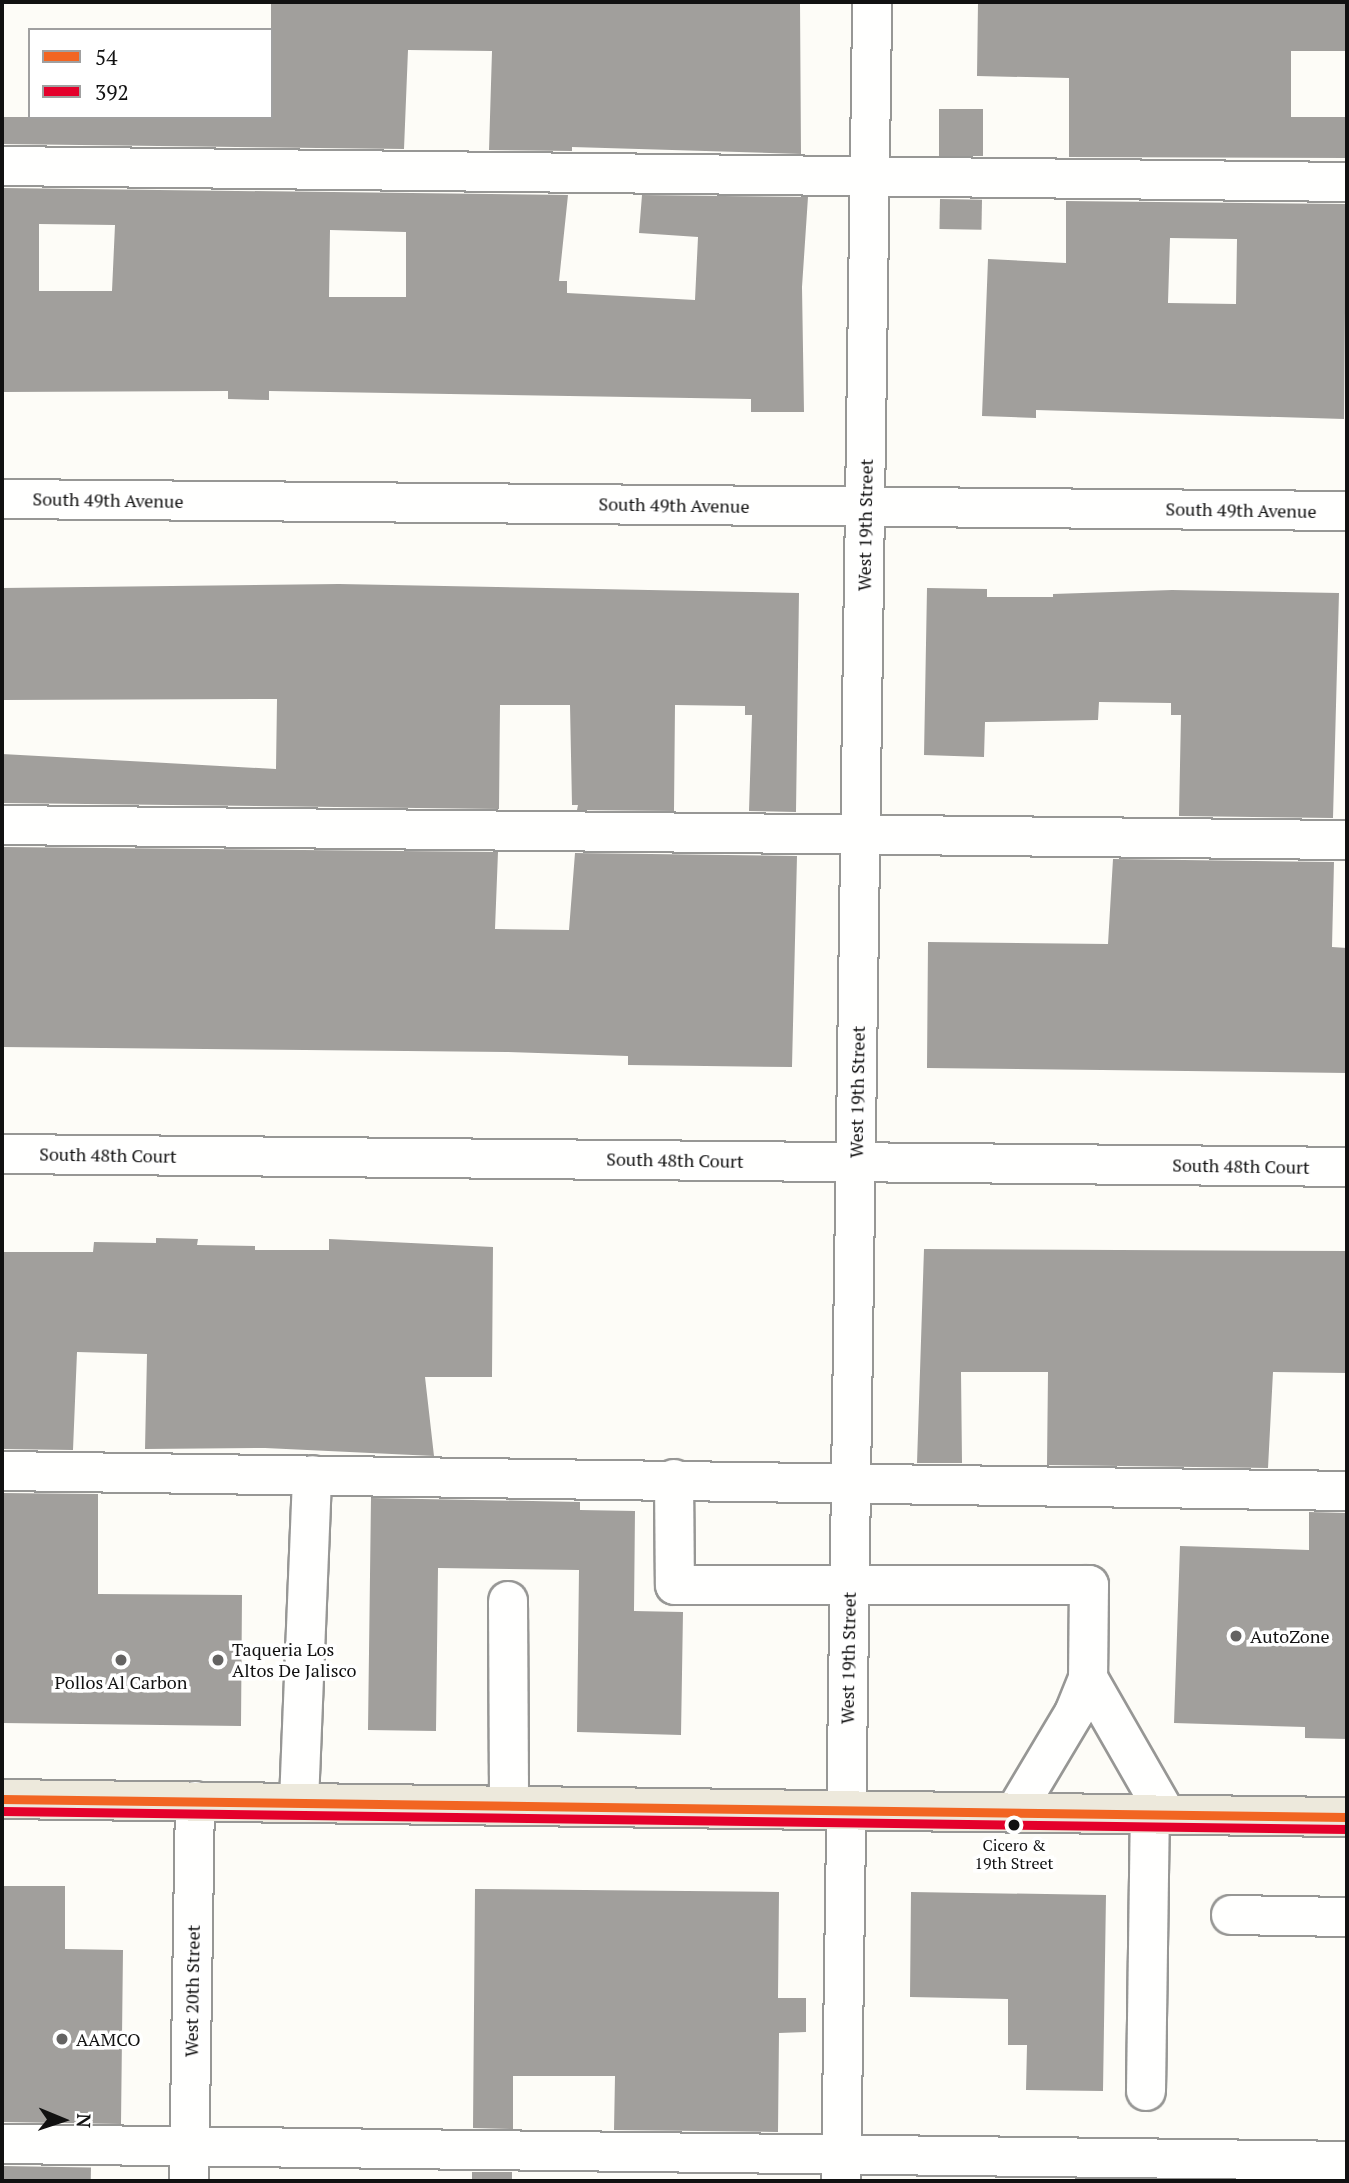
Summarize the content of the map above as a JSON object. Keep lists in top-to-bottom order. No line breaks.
{"streets":{"street":["South 49th Avenue","West 19th Street","South 48th Court","West 20th Street"]},"crossings":[["South 49th Avenue","West 19th Street"],["West 19th Street","South 48th Court"]],"places":["AutoZone","Pollos Al Carbon","Taqueria Los Altos De Jalisco","Cicero & 19th Street","AAMCO"],"lines":["transit line 54","transit line 392"],"legend":["54","392"],"north":"right"}
